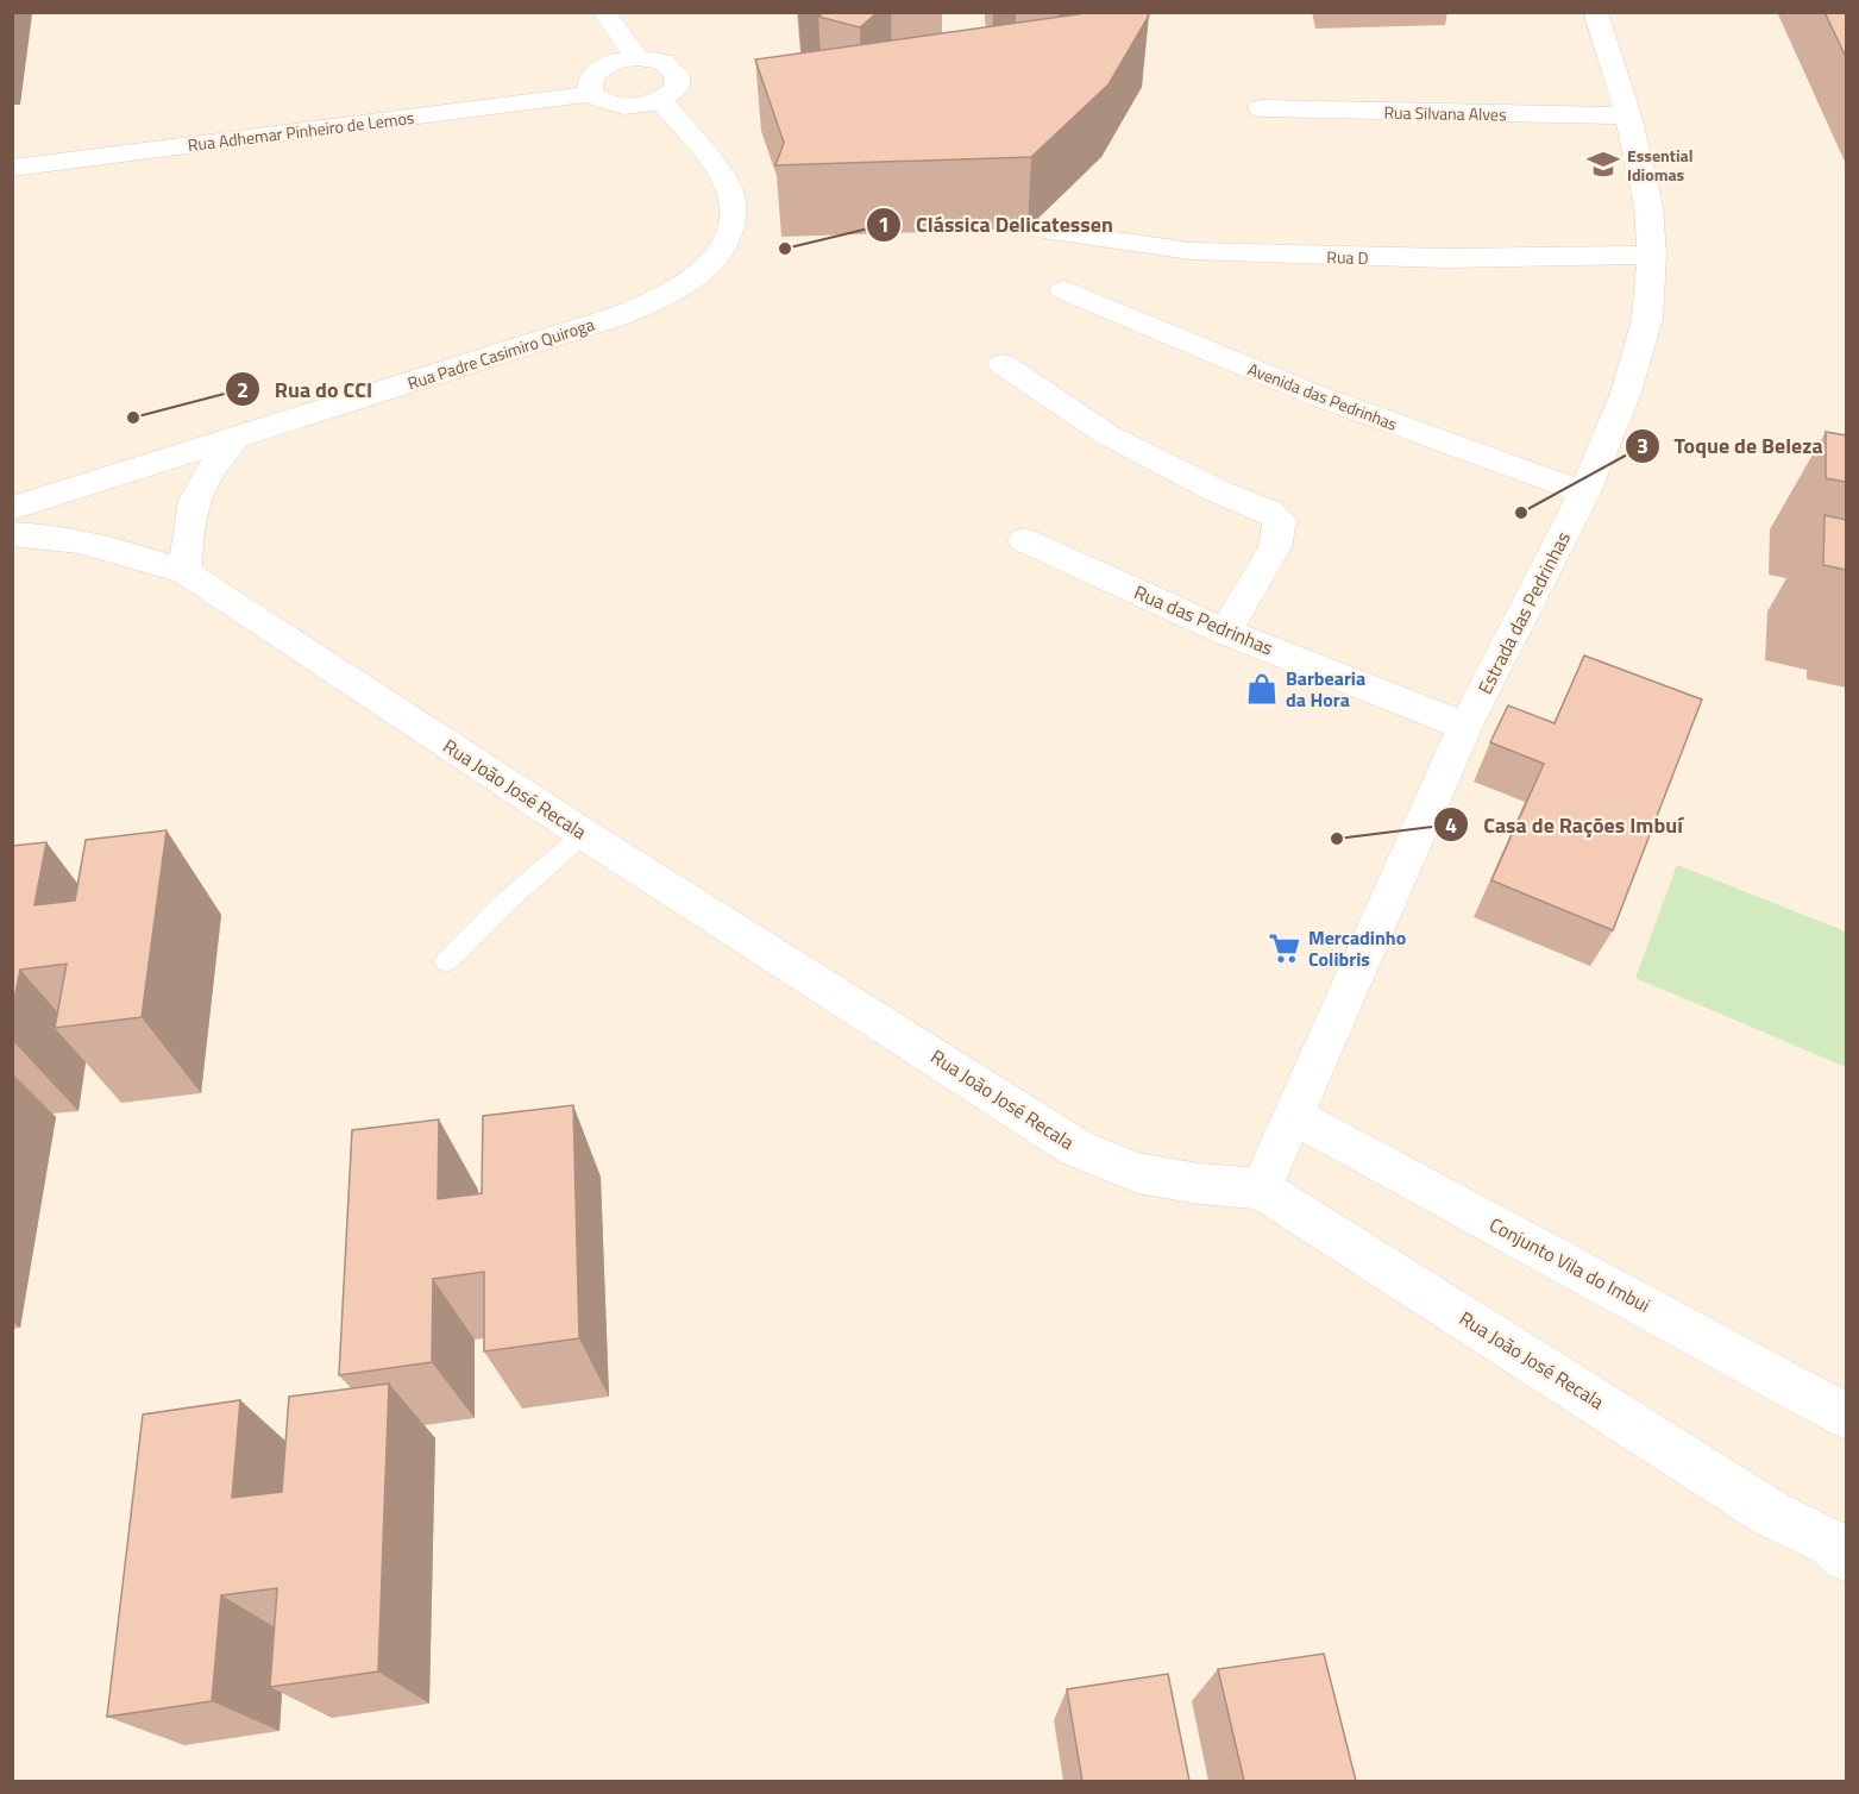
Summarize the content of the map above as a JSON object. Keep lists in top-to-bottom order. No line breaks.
{"streets":{"street":["Rua Silvana Alves","Rua Adhemar Pinheiro de Lemos","Rua D","Rua Padre Casimiro Quiroga","Avenida das Pedrinhas","Estrada das Pedrinhas","Rua das Pedrinhas","Rua João José Recala","Conjunto Vila do Imbui"]},"crossings":[["Rua Silvana Alves","Estrada das Pedrinhas"],["Rua Adhemar Pinheiro de Lemos","Rua Padre Casimiro Quiroga"],["Rua D","Estrada das Pedrinhas"],["Avenida das Pedrinhas","Estrada das Pedrinhas"],["Estrada das Pedrinhas","Rua das Pedrinhas"],["Estrada das Pedrinhas","Rua João José Recala"],["Estrada das Pedrinhas","Conjunto Vila do Imbui"]],"places":{"school or university":["Essential Idiomas"],"other":["Clássica Delicatessen","Rua do CCI","Toque de Beleza","Casa de Rações Imbuí"],"shop":["Barbearia da Hora"],"supermarket":["Mercadinho Colibris"]}}
